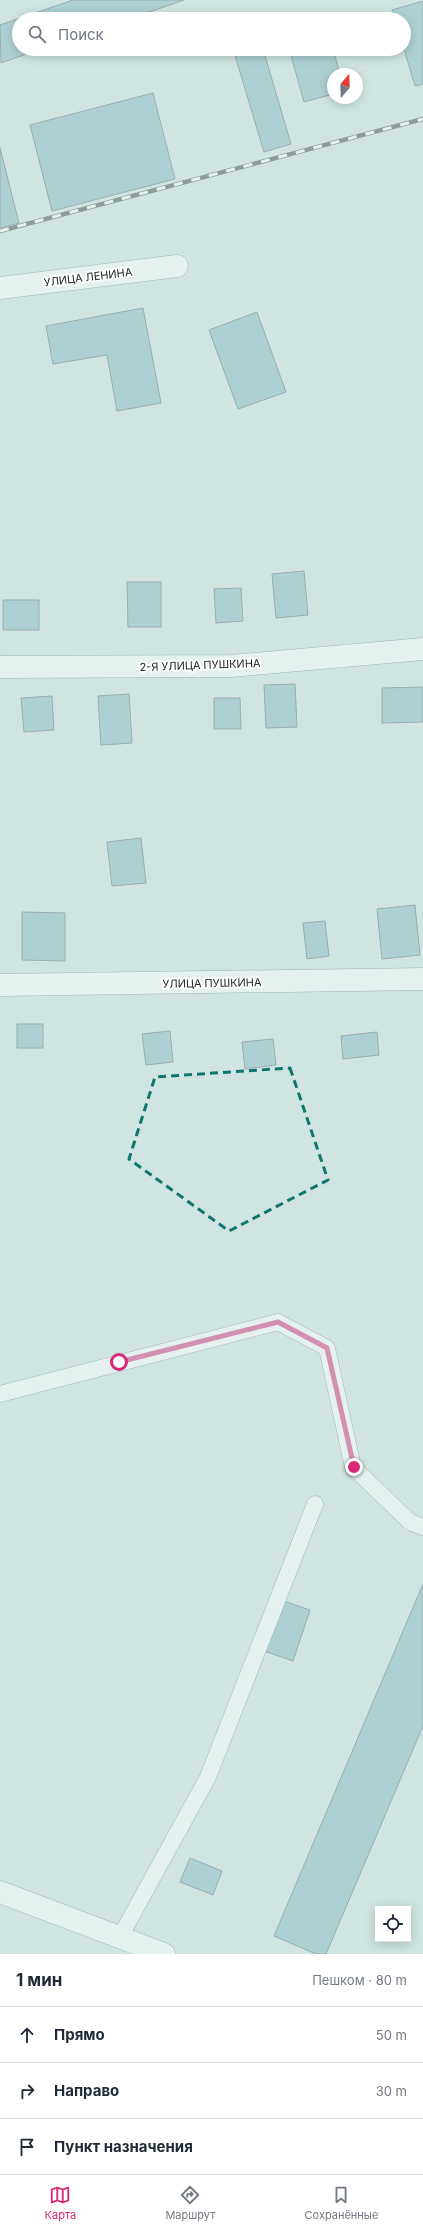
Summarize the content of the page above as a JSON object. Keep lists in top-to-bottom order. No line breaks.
{"streets":{"street":["УЛИЦА ЛЕНИНА","2-Я УЛИЦА ПУШКИНА","УЛИЦА ПУШКИНА"]},"north":"top","page":{"search":"Поиск","heading":["1 мин","Пешком · 80 m"],"list":[["Прямо","50 m"],["Направо","30 m"],"Пункт назначения"],"nav":["Карта","Маршрут","Сохранённые"]}}
